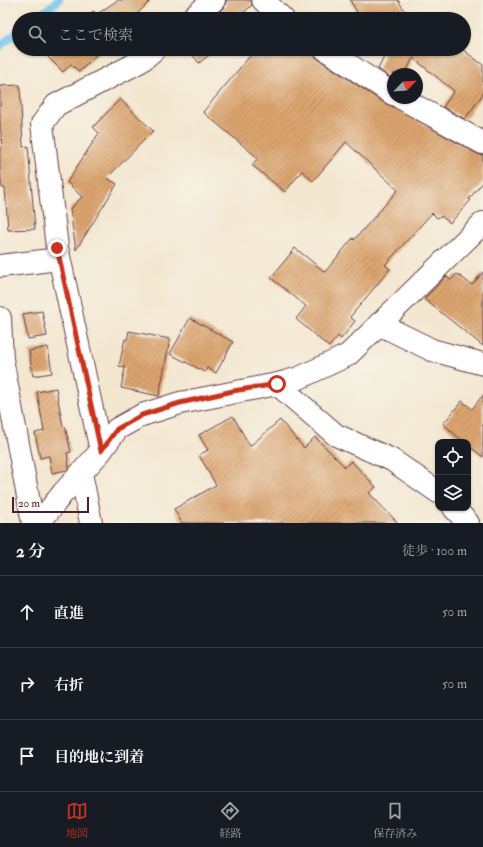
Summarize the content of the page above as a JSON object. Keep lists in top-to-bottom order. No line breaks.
{"scale_bar":"20 m","north":"top right","page":{"search":"ここで検索","scale":"20 m","heading":["2 分","徒歩 · 100 m"],"list":[["直進","50 m"],["右折","50 m"],"目的地に到着"],"nav":["地図","経路","保存済み"]}}
